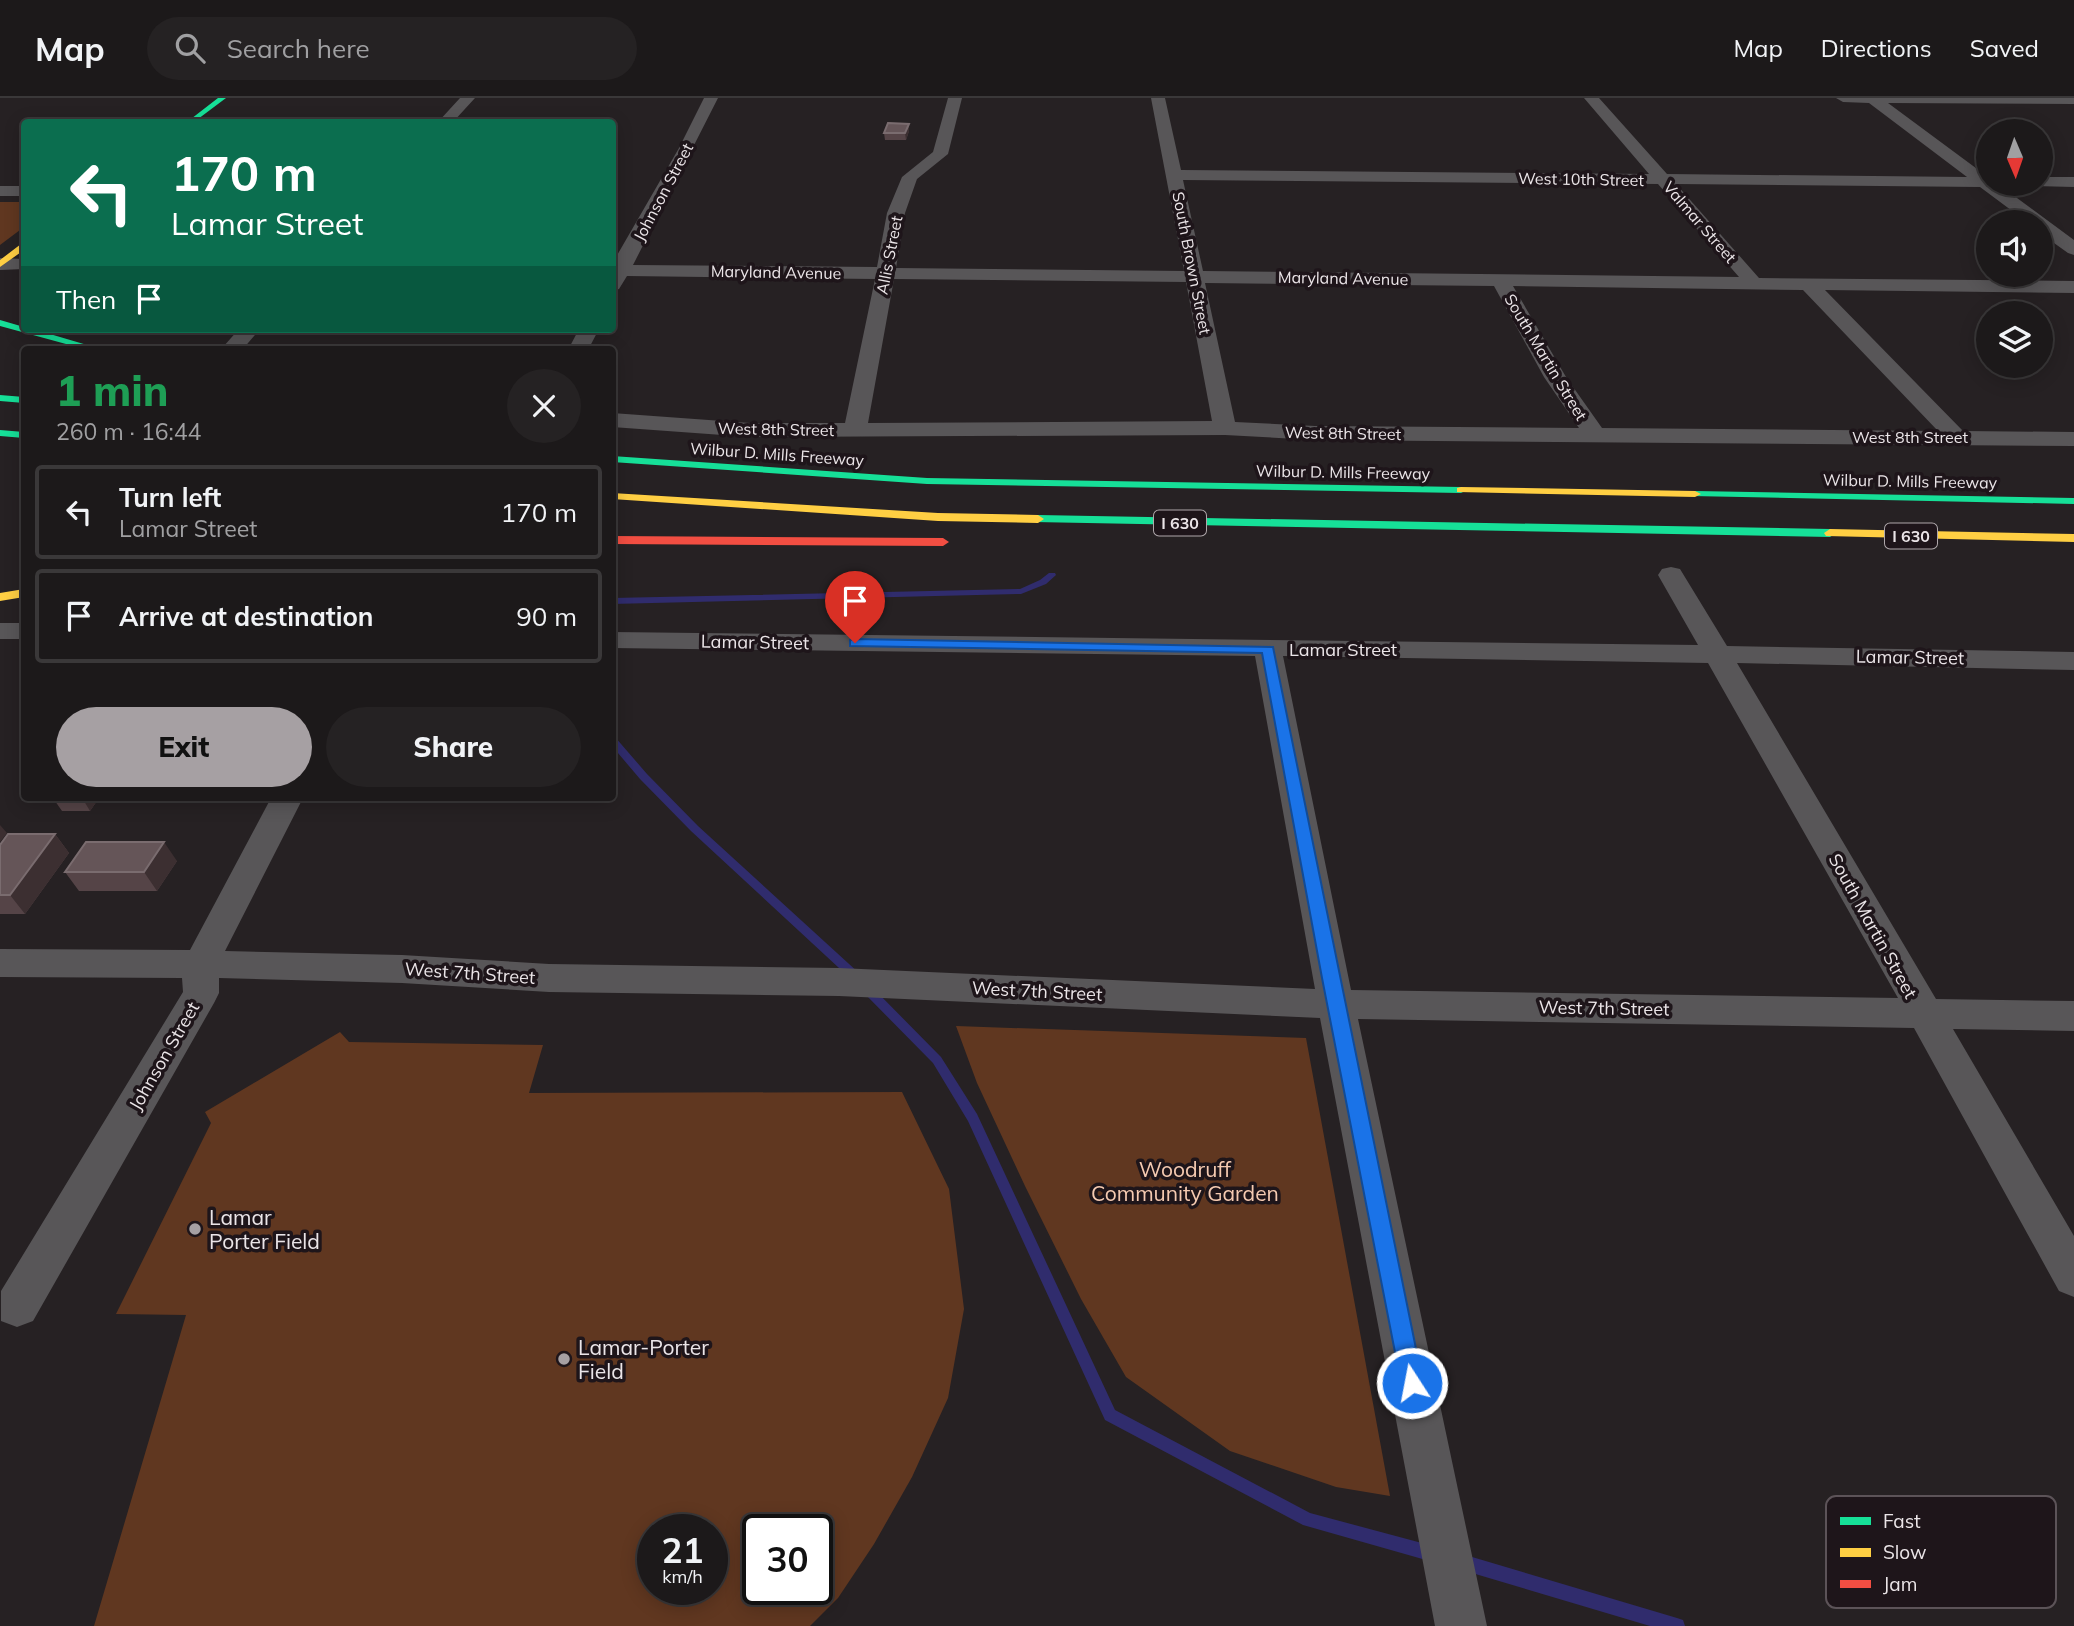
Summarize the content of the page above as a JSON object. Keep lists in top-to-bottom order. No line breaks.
{"streets":{"main road":["Wilbur D. Mills Freeway","I 630"],"street":["West 10th Street","Johnson Street","Valmar Street","Allis Street","South Brown Street","Maryland Avenue","South Martin Street","West 8th Street","Lamar Street","West 7th Street"]},"crossings":[["West 10th Street","Valmar Street"],["West 10th Street","South Brown Street"],["Johnson Street","West 7th Street"],["Valmar Street","Maryland Avenue"],["Allis Street","Maryland Avenue"],["Allis Street","West 8th Street"],["South Brown Street","Maryland Avenue"],["South Brown Street","West 8th Street"],["Maryland Avenue","South Martin Street"],["South Martin Street","West 8th Street"],["South Martin Street","Lamar Street"],["South Martin Street","West 7th Street"]],"parks":["Woodruff Community Garden"],"places":["Lamar Porter Field","Lamar-Porter Field"],"legend":["Fast","Slow","Jam"],"north":"bottom","page":{"header":"Map","search":"Search here","nav":["Map","Directions","Saved"],"turn":["170 m","Lamar Street"],"then":"Then","heading":["1 min","260 m · 16:44"],"list":[{"name":"Turn left","note":"Lamar Street","value":"170 m"},{"name":"Arrive at destination","value":"90 m"}],"buttons":["Exit","Share"],"speed":"21 km/h","limit":"30"}}
